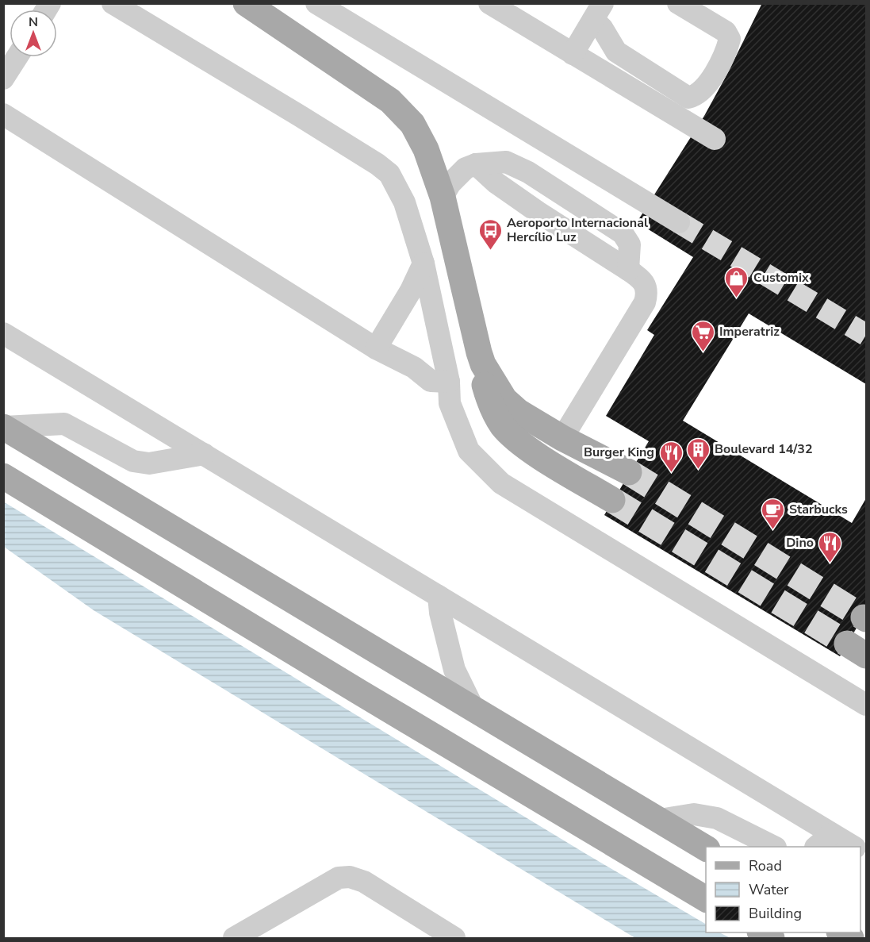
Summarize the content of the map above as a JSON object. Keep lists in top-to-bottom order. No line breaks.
{"places":{"bus stop":["Aeroporto Internacional Hercílio Luz"],"shop":["Customix"],"supermarket":["Imperatriz"],"building":["Boulevard 14/32"],"restaurant":["Burger King","Dino"],"cafe":["Starbucks"]},"legend":["Road","Water","Building"],"north":"top"}
